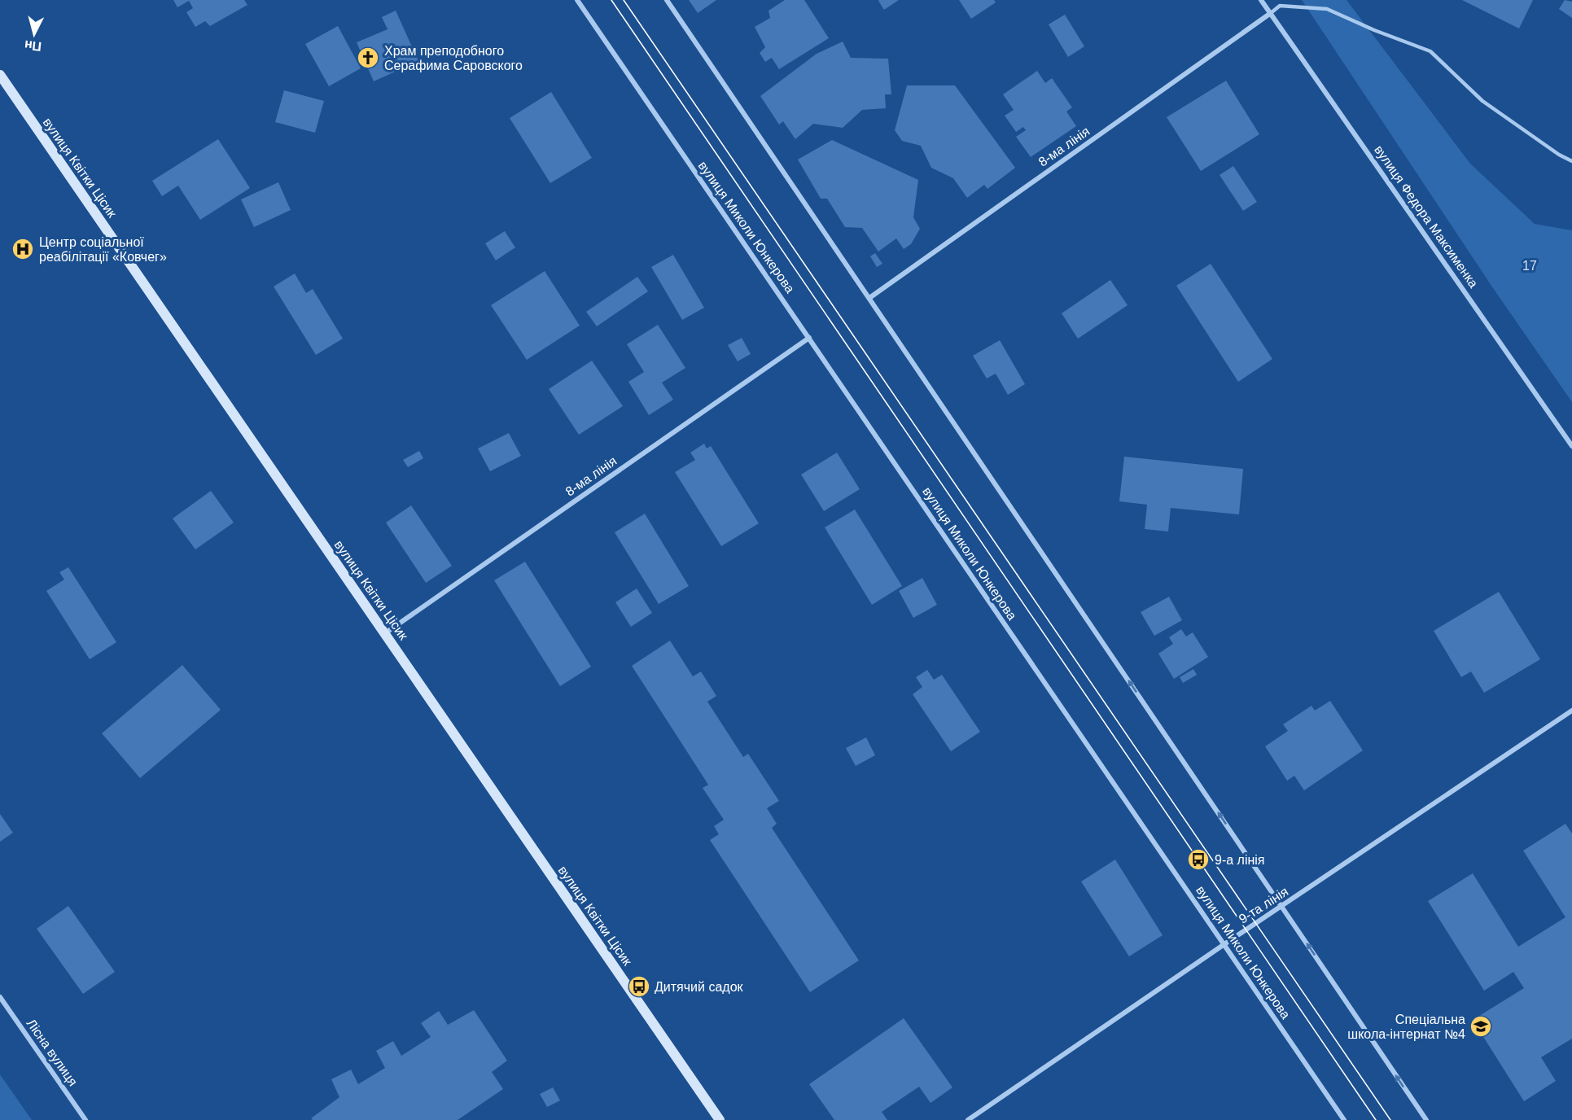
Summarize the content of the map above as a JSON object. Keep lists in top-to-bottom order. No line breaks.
{"streets":{"street":["8-ма лінія","вулиця Квітки Цісик","вулиця Федора Максименка","вулиця Миколи Юнкерова","9-та лінія","Лісна вулиця"]},"crossings":[["8-ма лінія","вулиця Квітки Цісик"],["8-ма лінія","вулиця Федора Максименка"],["8-ма лінія","вулиця Миколи Юнкерова"],["вулиця Миколи Юнкерова","9-та лінія"]],"parks":["17"],"places":{"church":["Храм преподобного Серафима Саровского"],"hospital":["Центр соціальної реабілітації «Ковчег»"],"bus stop":["9-а лінія","Дитячий садок"],"school or university":["Спеціальна школа-інтернат №4"]},"north":"bottom"}
